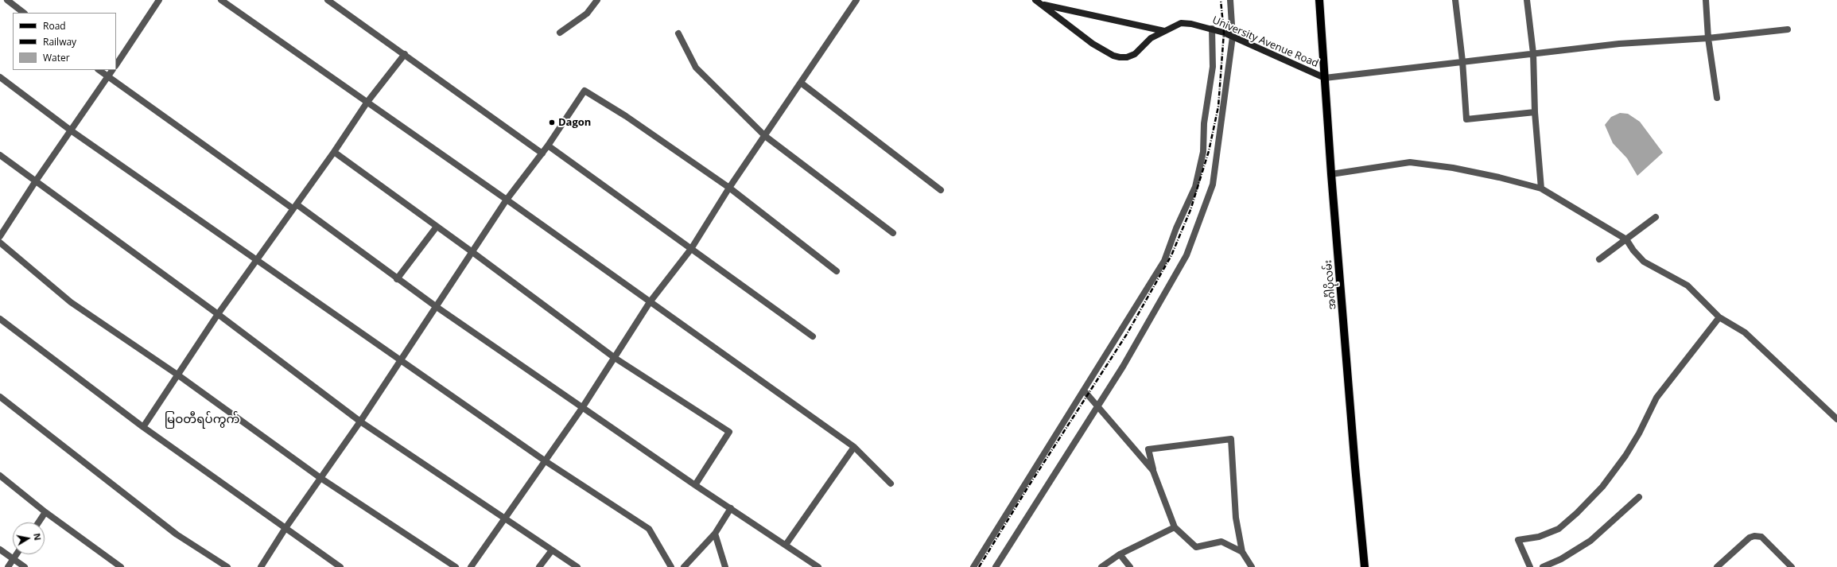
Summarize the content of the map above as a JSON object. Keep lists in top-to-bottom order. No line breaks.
{"streets":{"main road":["University Avenue Road","အင်္ဂါပိုလမ်း"]},"crossings":[["University Avenue Road","အင်္ဂါပိုလမ်း"]],"districts":["မြဝတီရပ်ကွက်"],"places":["Dagon"],"legend":["Road","Railway","Water"],"north":"right"}
